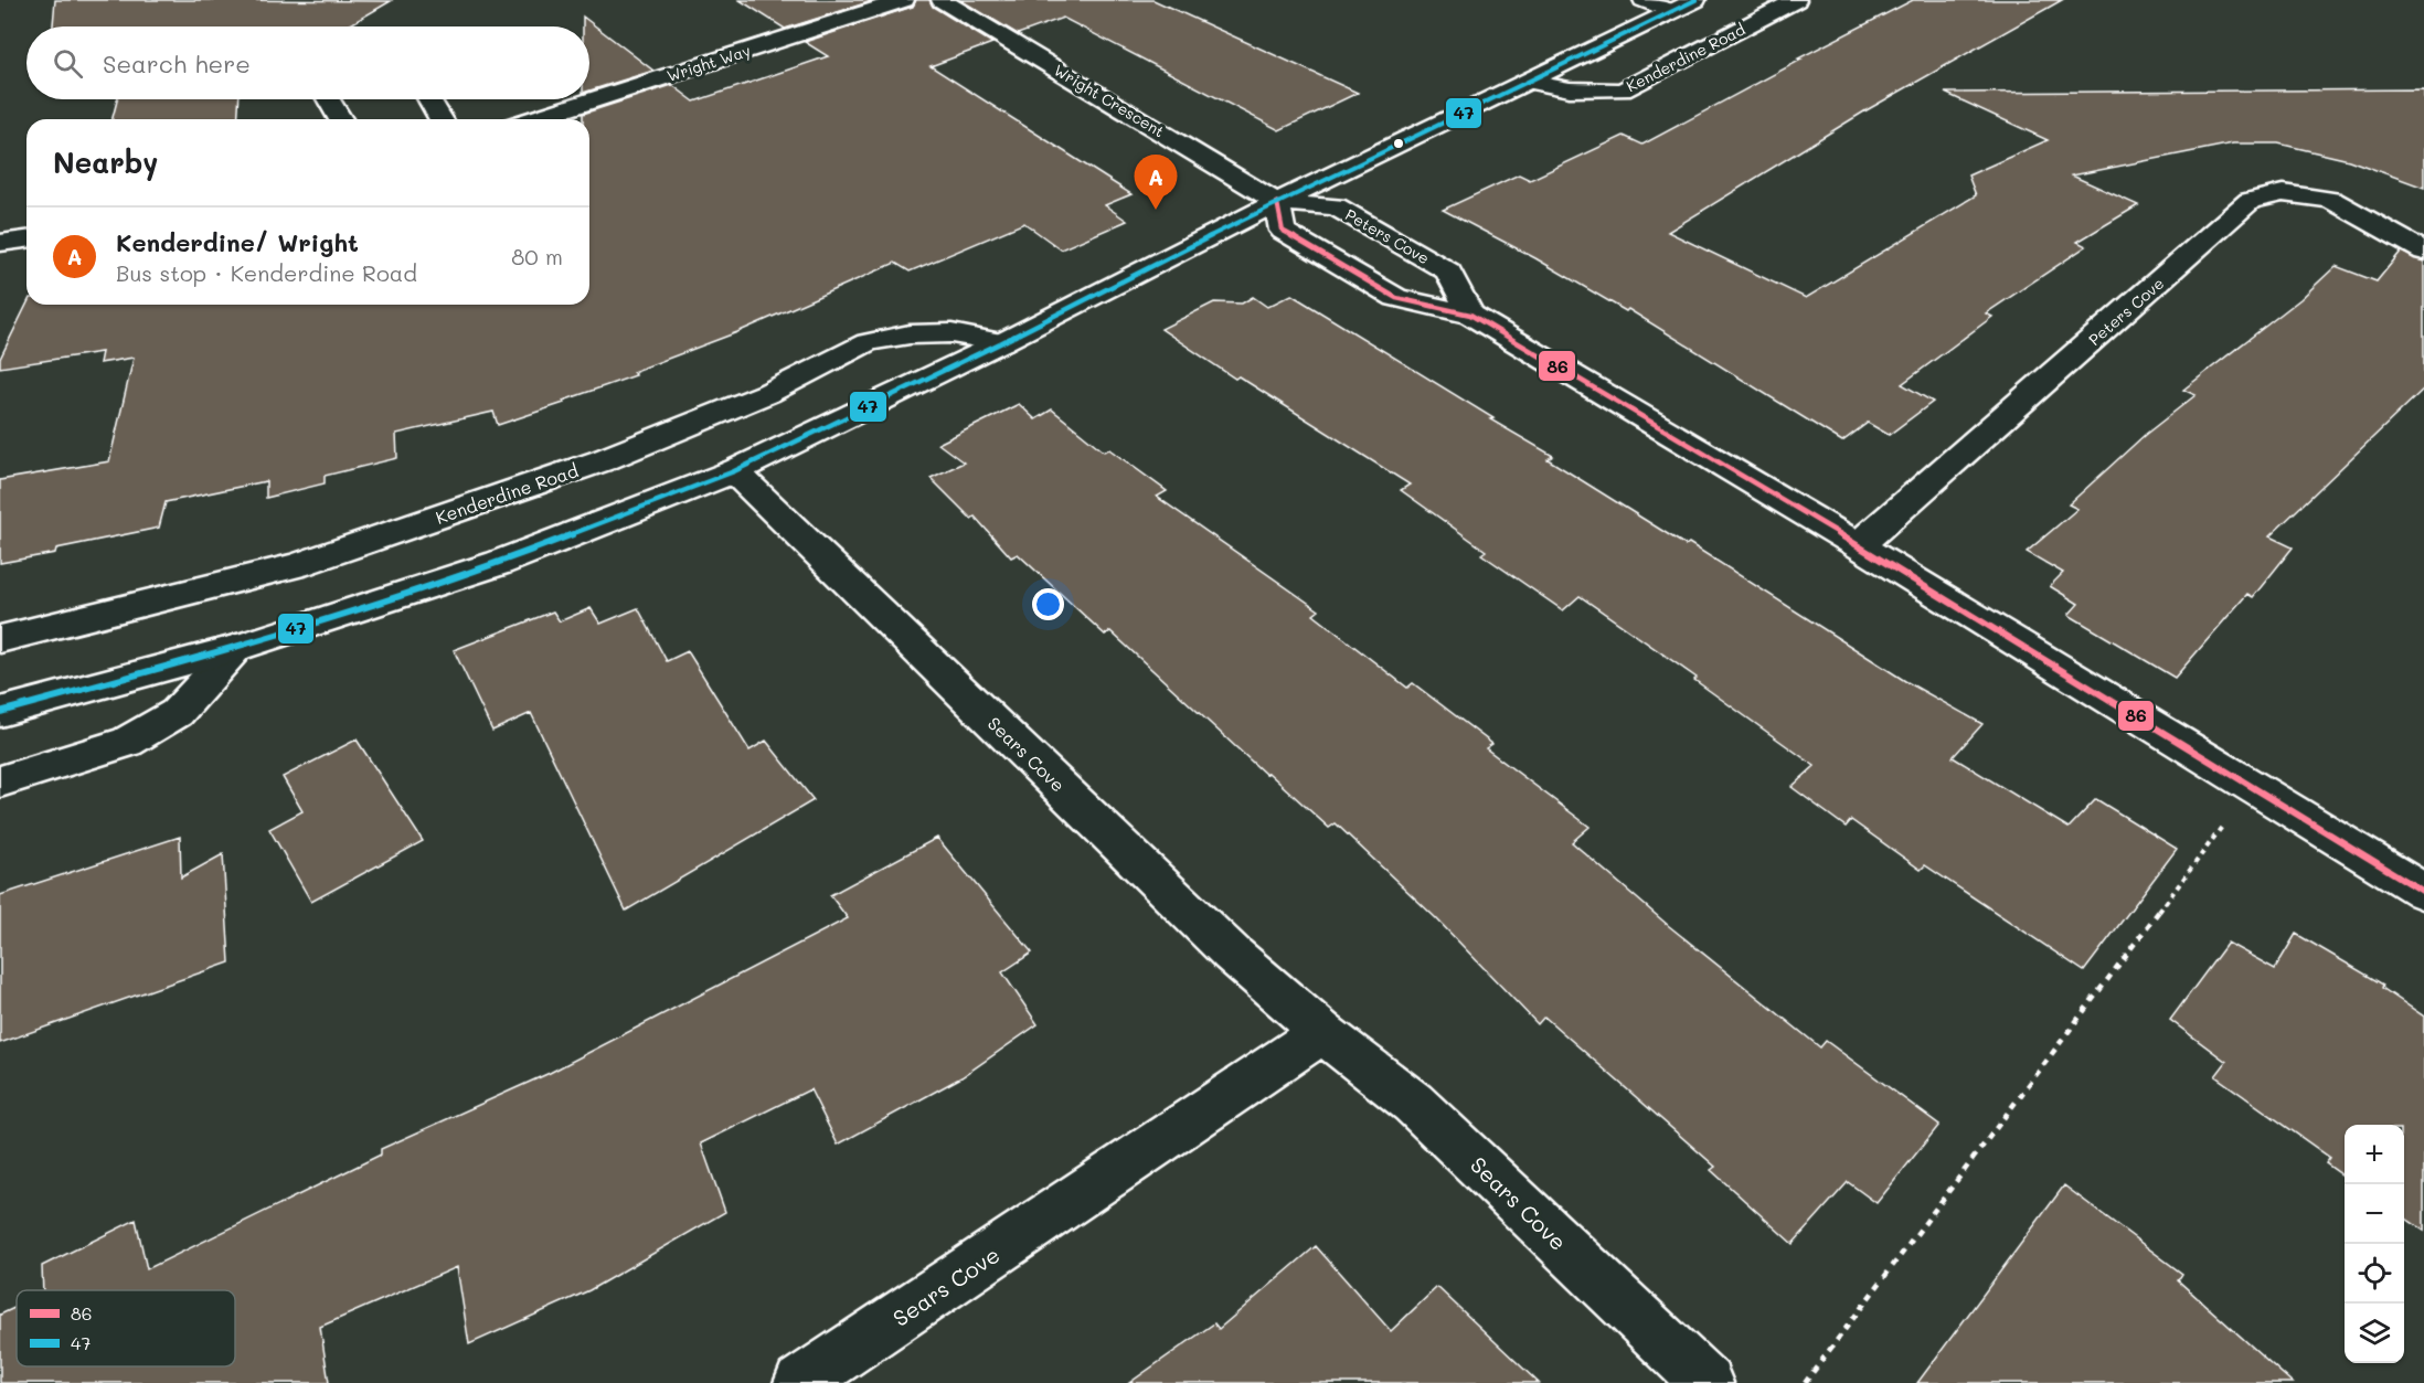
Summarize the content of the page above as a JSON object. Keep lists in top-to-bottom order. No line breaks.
{"streets":{"street":["Kenderdine Road","Wright Way","Wright Crescent","Peters Cove","Sears Cove"]},"crossings":[["Wright Crescent","Peters Cove"]],"lines":["transit line 47","transit line 86"],"legend":["86","47"],"page":{"search":"Search here","heading":"Nearby","pins":"A","list":[{"mark":"A","name":"Kenderdine/ Wright","note":"Bus stop · Kenderdine Road","value":"80 m"}],"map_buttons":["+","−"]}}
